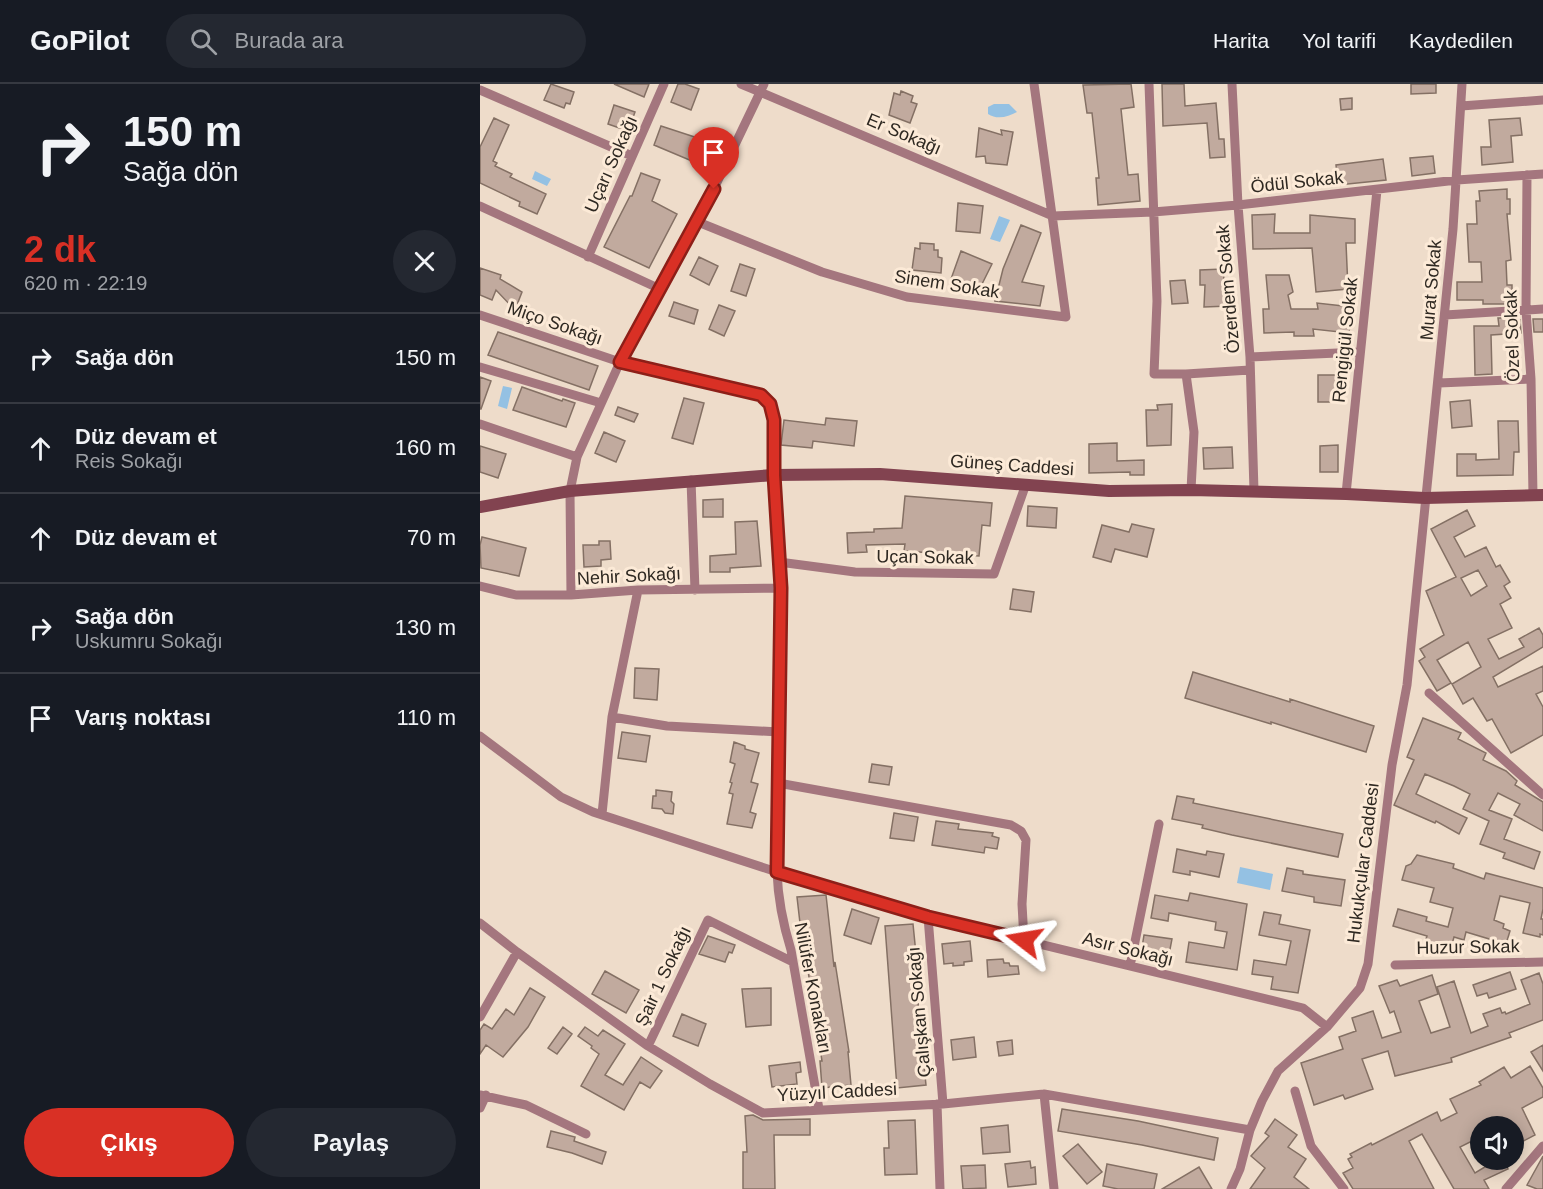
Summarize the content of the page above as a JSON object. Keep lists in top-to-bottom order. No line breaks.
{"streets":{"main road":["Güneş Caddesi"],"street":["Er Sokağı","Uçarı Sokağı","Ödül Sokak","Sinem Sokak","Özerdem Sokak","Murat Sokak","Miço Sokağı","Özel Sokak","Rengigül Sokak","Uçan Sokak","Nehir Sokağı","Hukukçular Caddesi","Huzur Sokak","Asır Sokağı","Şair 1 Sokağı","Nilüfer Konakları","Çalışkan Sokağı","Yüzyıl Caddesi"]},"crossings":[["Er Sokağı","Ödül Sokak"],["Er Sokağı","Sinem Sokak"],["Ödül Sokak","Sinem Sokak"],["Ödül Sokak","Özerdem Sokak"],["Ödül Sokak","Murat Sokak"],["Ödül Sokak","Özel Sokak"],["Ödül Sokak","Rengigül Sokak"],["Özerdem Sokak","Güneş Caddesi"],["Murat Sokak","Güneş Caddesi"],["Murat Sokak","Hukukçular Caddesi"],["Miço Sokağı","Güneş Caddesi"],["Miço Sokağı","Uçan Sokak"],["Miço Sokağı","Nilüfer Konakları"],["Özel Sokak","Güneş Caddesi"],["Rengigül Sokak","Güneş Caddesi"],["Güneş Caddesi","Uçan Sokak"],["Güneş Caddesi","Hukukçular Caddesi"],["Uçan Sokak","Nilüfer Konakları"],["Nehir Sokağı","Nilüfer Konakları"],["Hukukçular Caddesi","Asır Sokağı"],["Hukukçular Caddesi","Yüzyıl Caddesi"],["Asır Sokağı","Nilüfer Konakları"],["Asır Sokağı","Çalışkan Sokağı"],["Şair 1 Sokağı","Nilüfer Konakları"],["Şair 1 Sokağı","Yüzyıl Caddesi"],["Nilüfer Konakları","Yüzyıl Caddesi"],["Çalışkan Sokağı","Yüzyıl Caddesi"]],"page":{"header":"GoPilot","search":"Burada ara","nav":["Harita","Yol tarifi","Kaydedilen"],"turn":["150 m","Sağa dön"],"heading":["2 dk","620 m · 22:19"],"list":[{"name":"Sağa dön","value":"150 m"},{"name":"Düz devam et","note":"Reis Sokağı","value":"160 m"},{"name":"Düz devam et","value":"70 m"},{"name":"Sağa dön","note":"Uskumru Sokağı","value":"130 m"},{"name":"Varış noktası","value":"110 m"}],"buttons":["Çıkış","Paylaş"]}}
